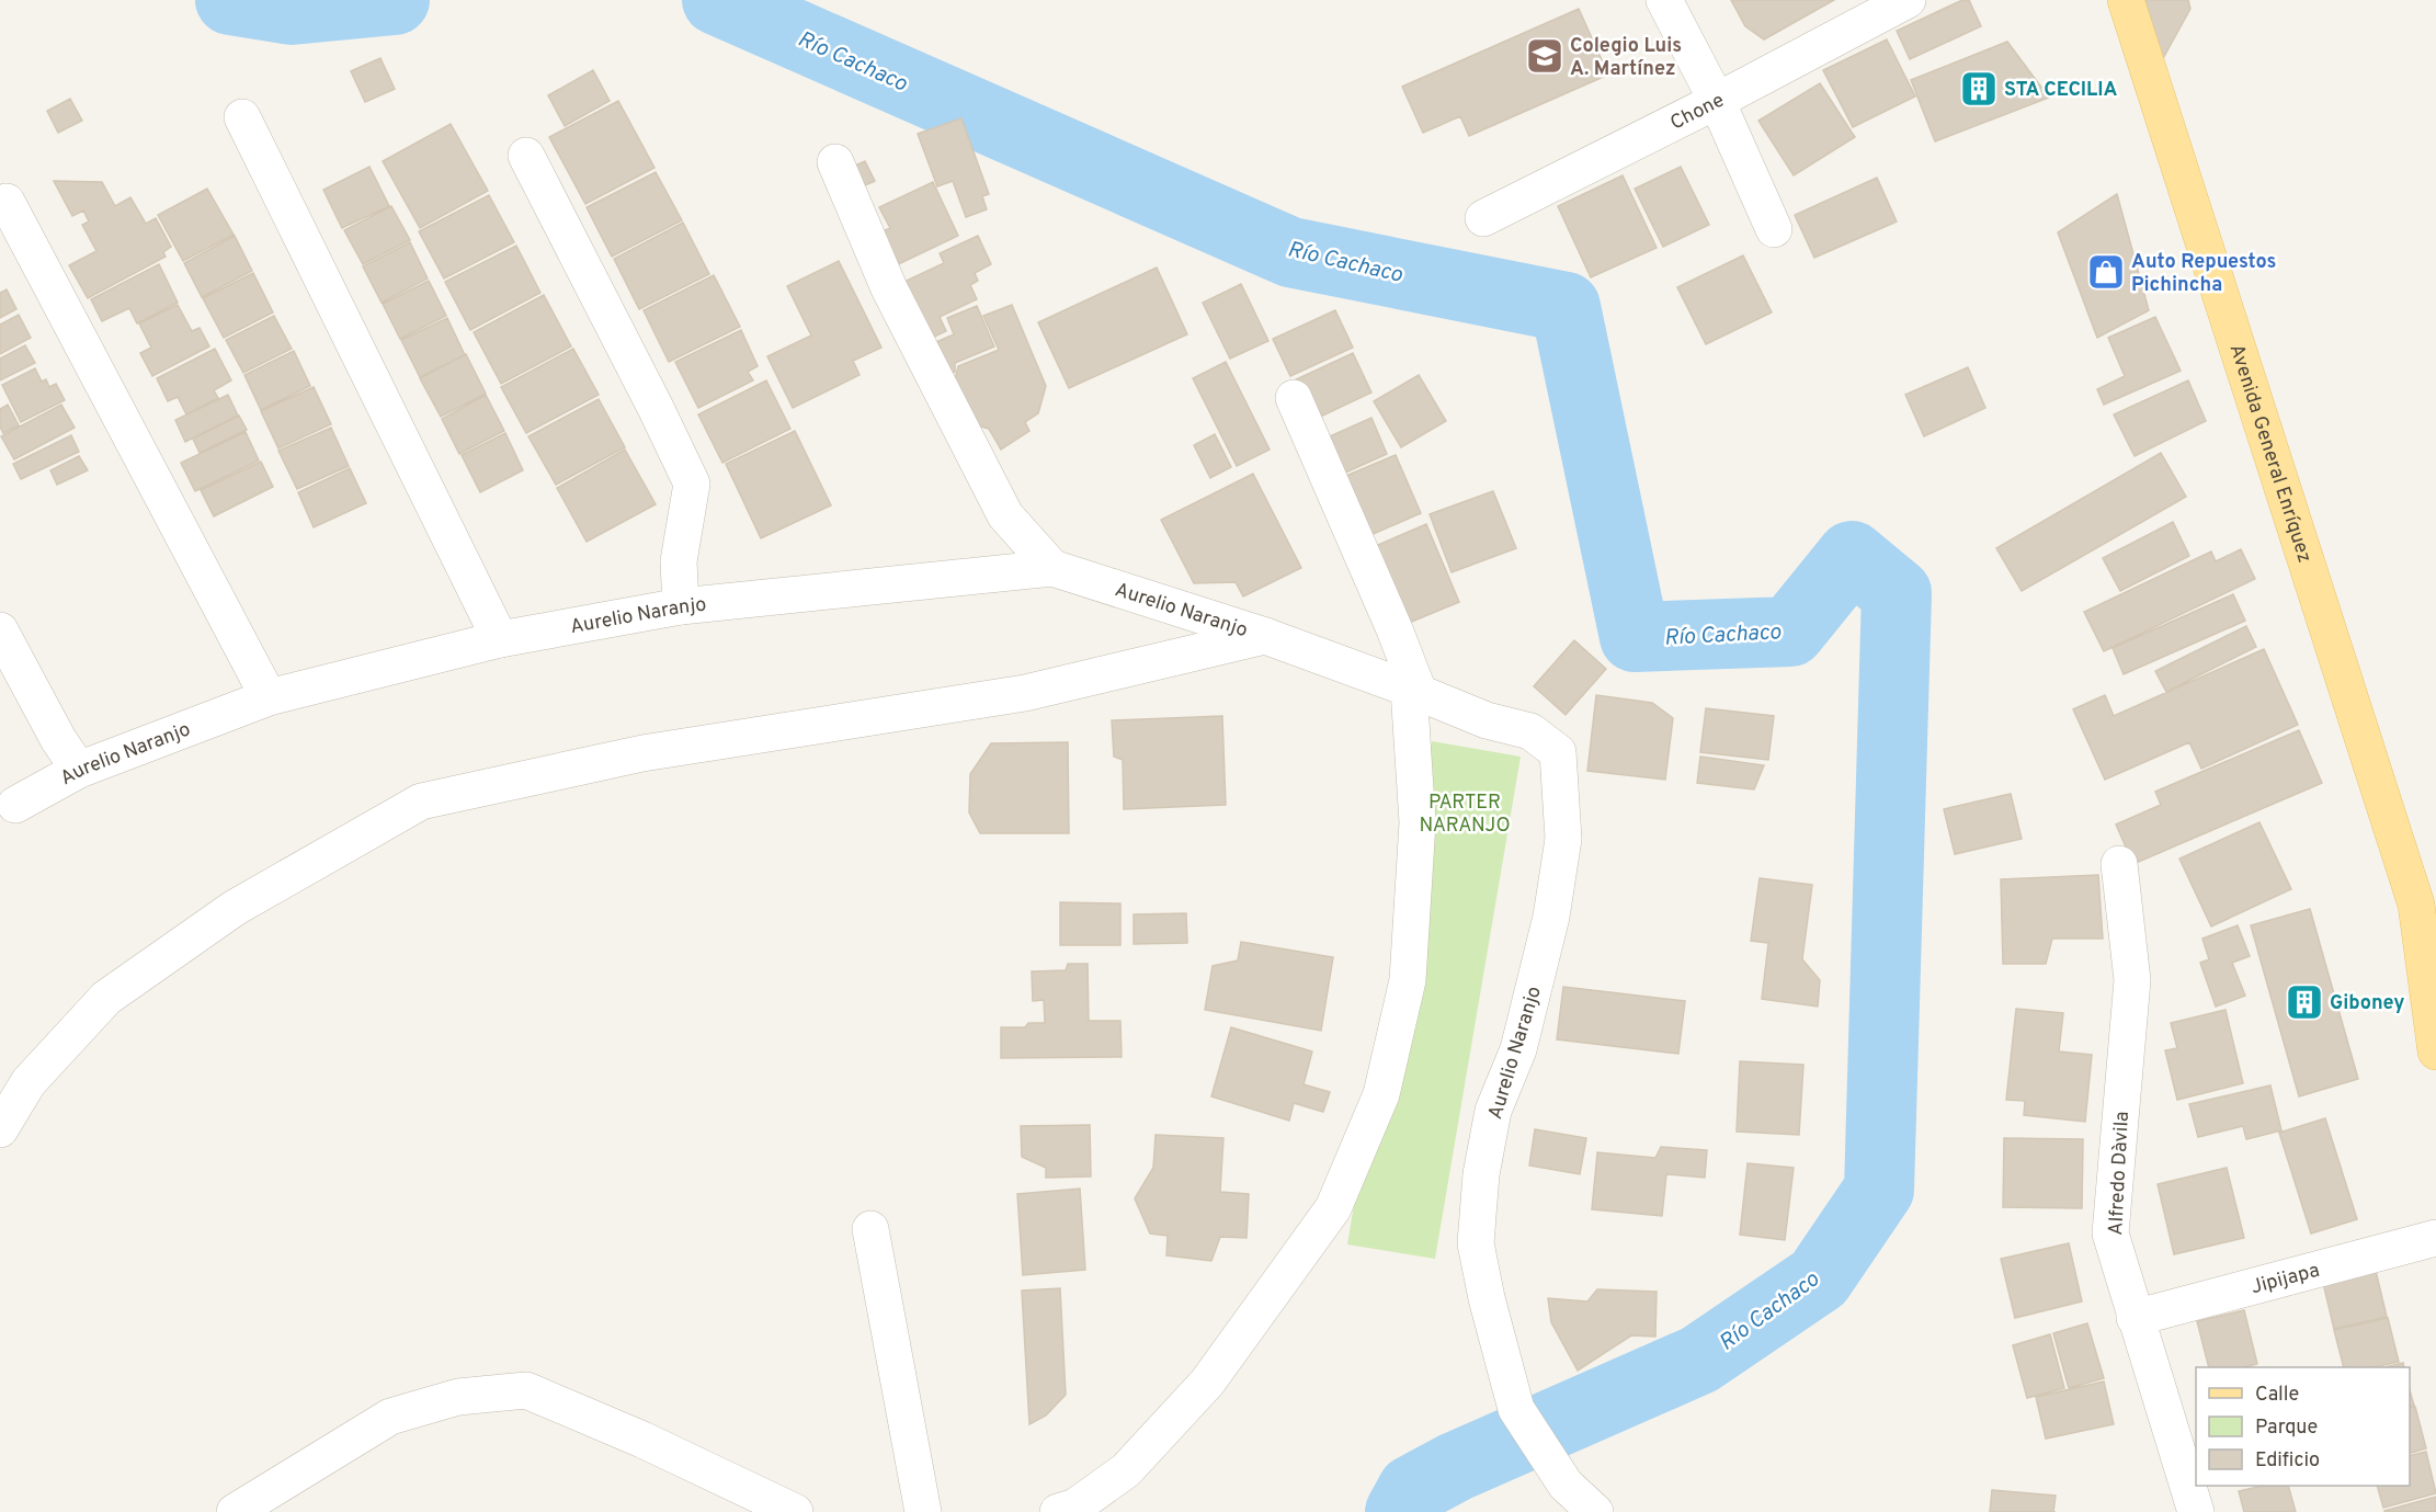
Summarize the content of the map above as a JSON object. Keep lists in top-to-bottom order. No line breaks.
{"streets":{"main road":["Avenida General Enríquez"],"street":["Chone","Aurelio Naranjo","Alfredo Dàvila","Jipijapa"]},"crossings":[["Alfredo Dàvila","Jipijapa"]],"water":["Río Cachaco"],"parks":["PARTER NARANJO"],"places":{"school or university":["Colegio Luis A. Martínez"],"building":["STA CECILIA","Giboney"],"shop":["Auto Repuestos Pichincha"]},"legend":["Calle","Parque","Edificio"]}
